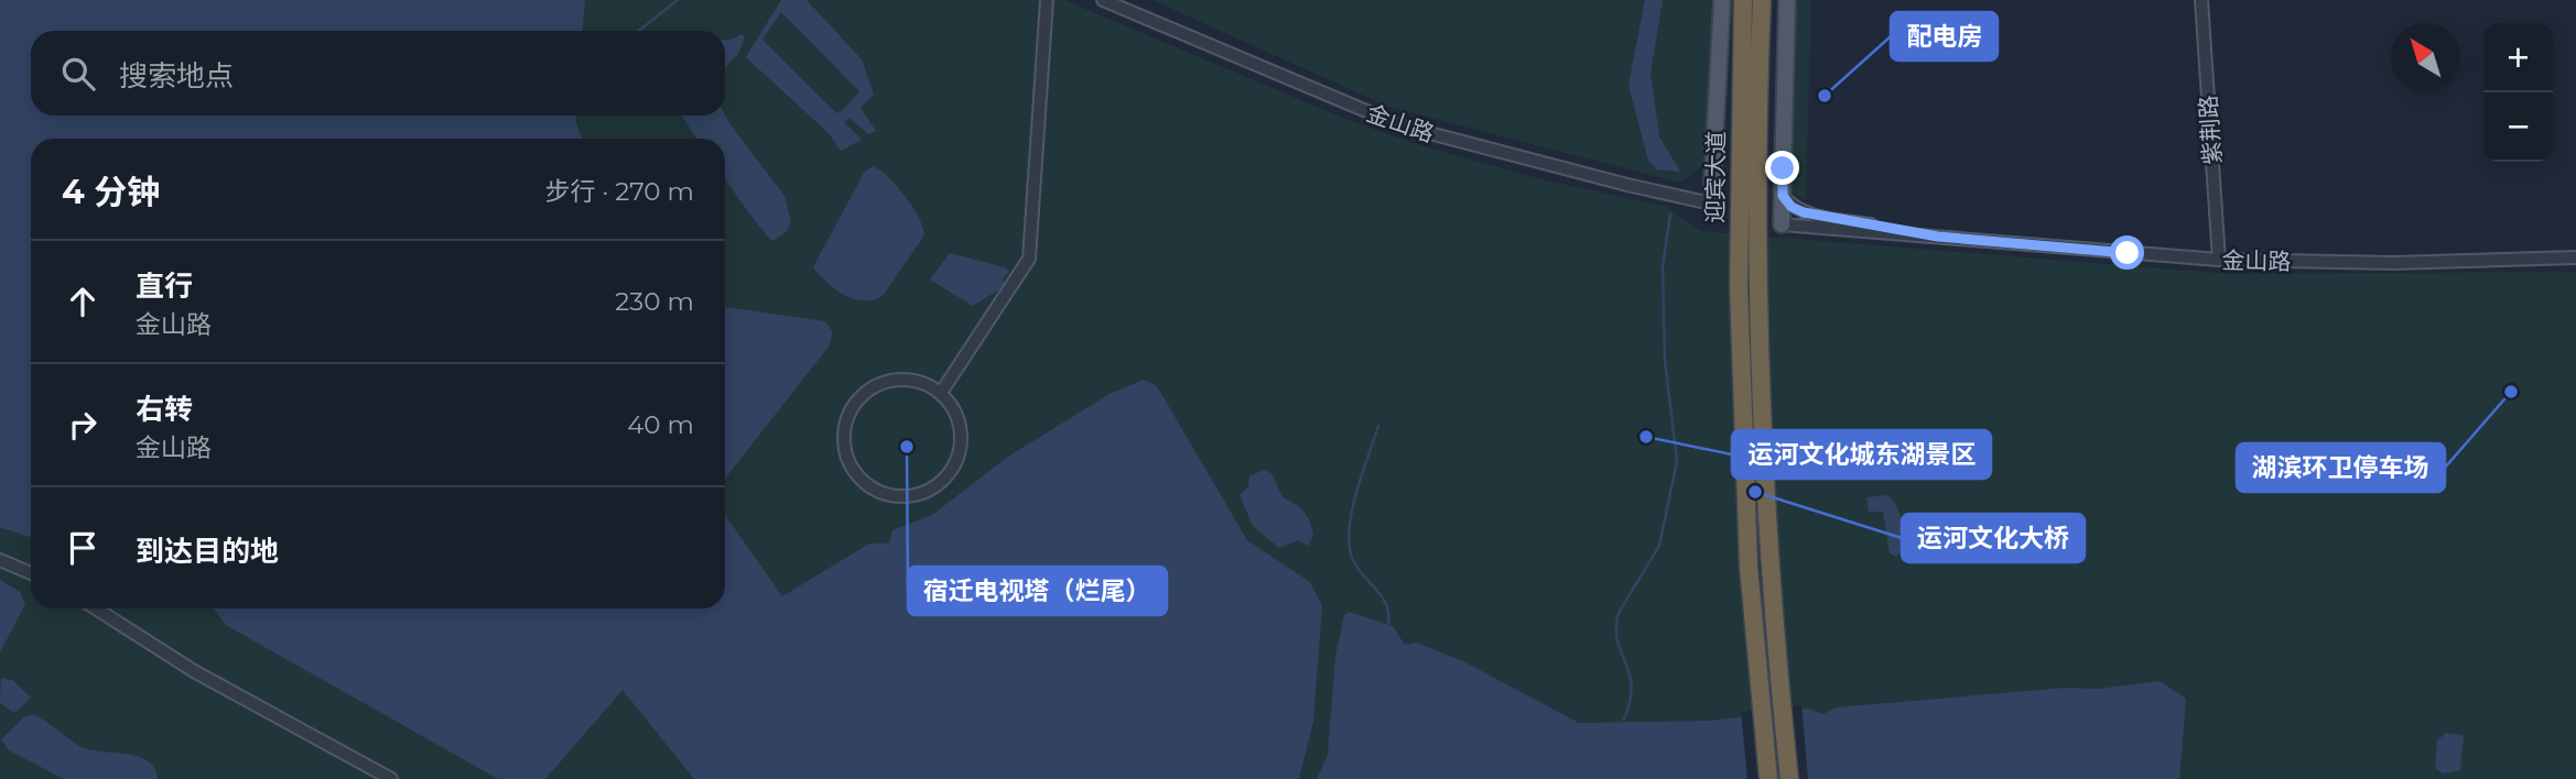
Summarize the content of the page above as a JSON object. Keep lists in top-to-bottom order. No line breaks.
{"streets":{"highway":["迎宾大道"],"street":["金山路","紫荆路"]},"crossings":[["金山路","紫荆路"]],"places":["配电房","湖滨环卫停车场","运河文化城东湖景区","宿迁电视塔（烂尾）","运河文化大桥"],"north":"top left","page":{"map_buttons":["+","−"],"search":"搜索地点","heading":["4 分钟","步行 · 270 m"],"list":[["直行","金山路","230 m"],["右转","金山路","40 m"],"到达目的地"]}}
